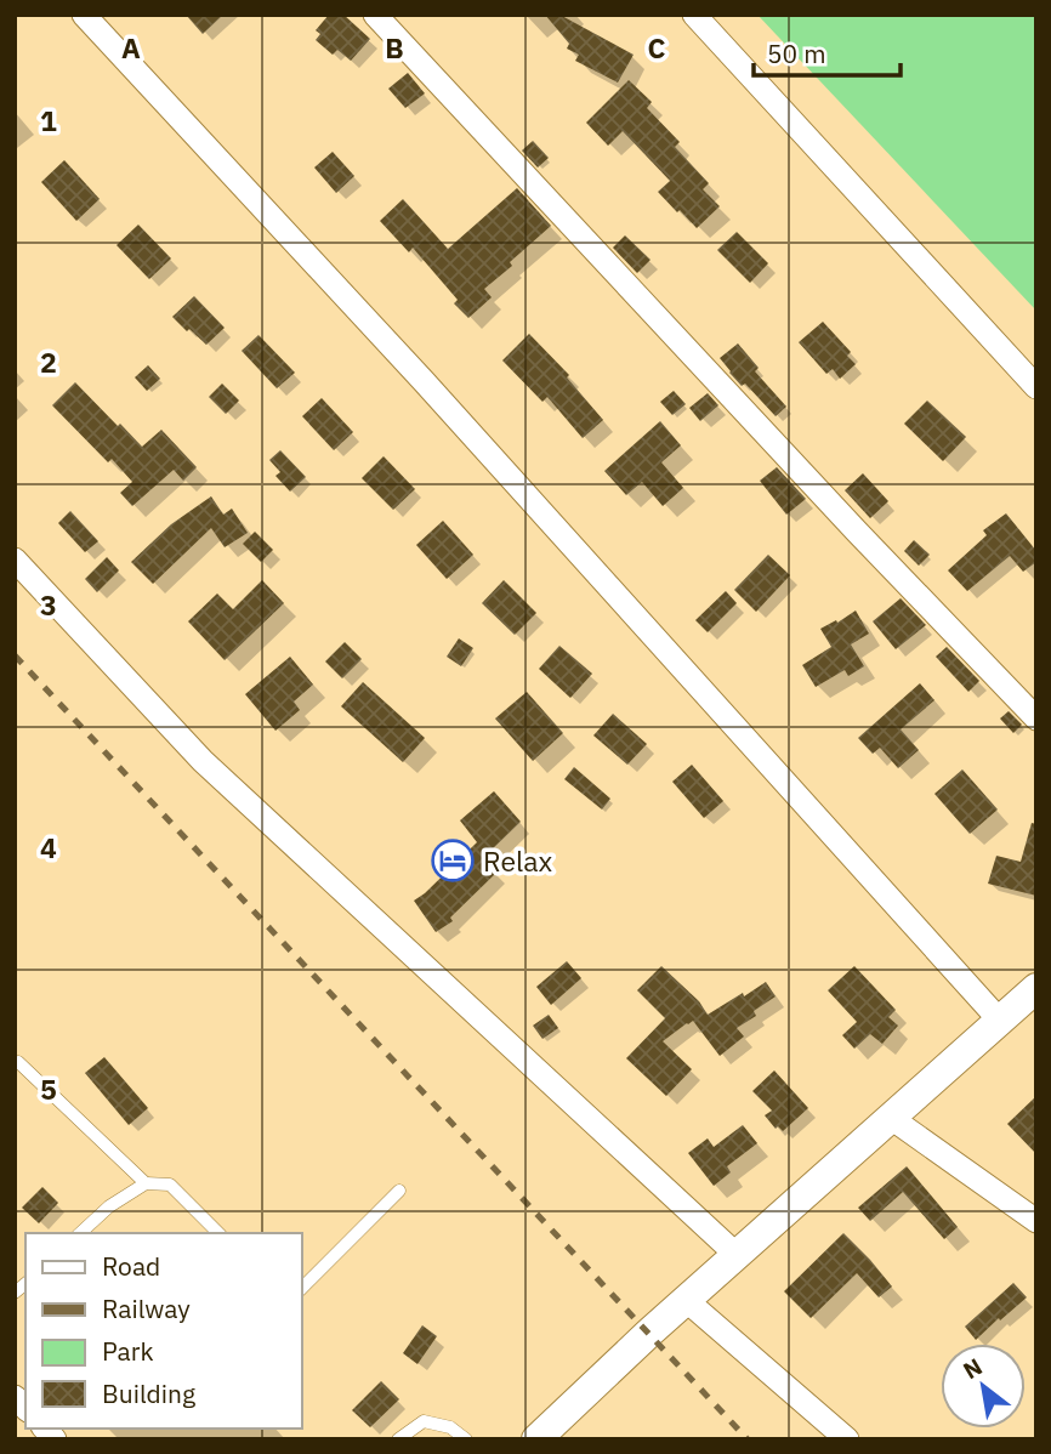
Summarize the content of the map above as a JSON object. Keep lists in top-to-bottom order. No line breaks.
{"places":{"hotel":["Relax"]},"legend":["Road","Railway","Park","Building"],"scale_bar":"50 m","north":"top left","grid":{"columns":["A","B","C"],"rows":["1","2","3","4","5"]}}
